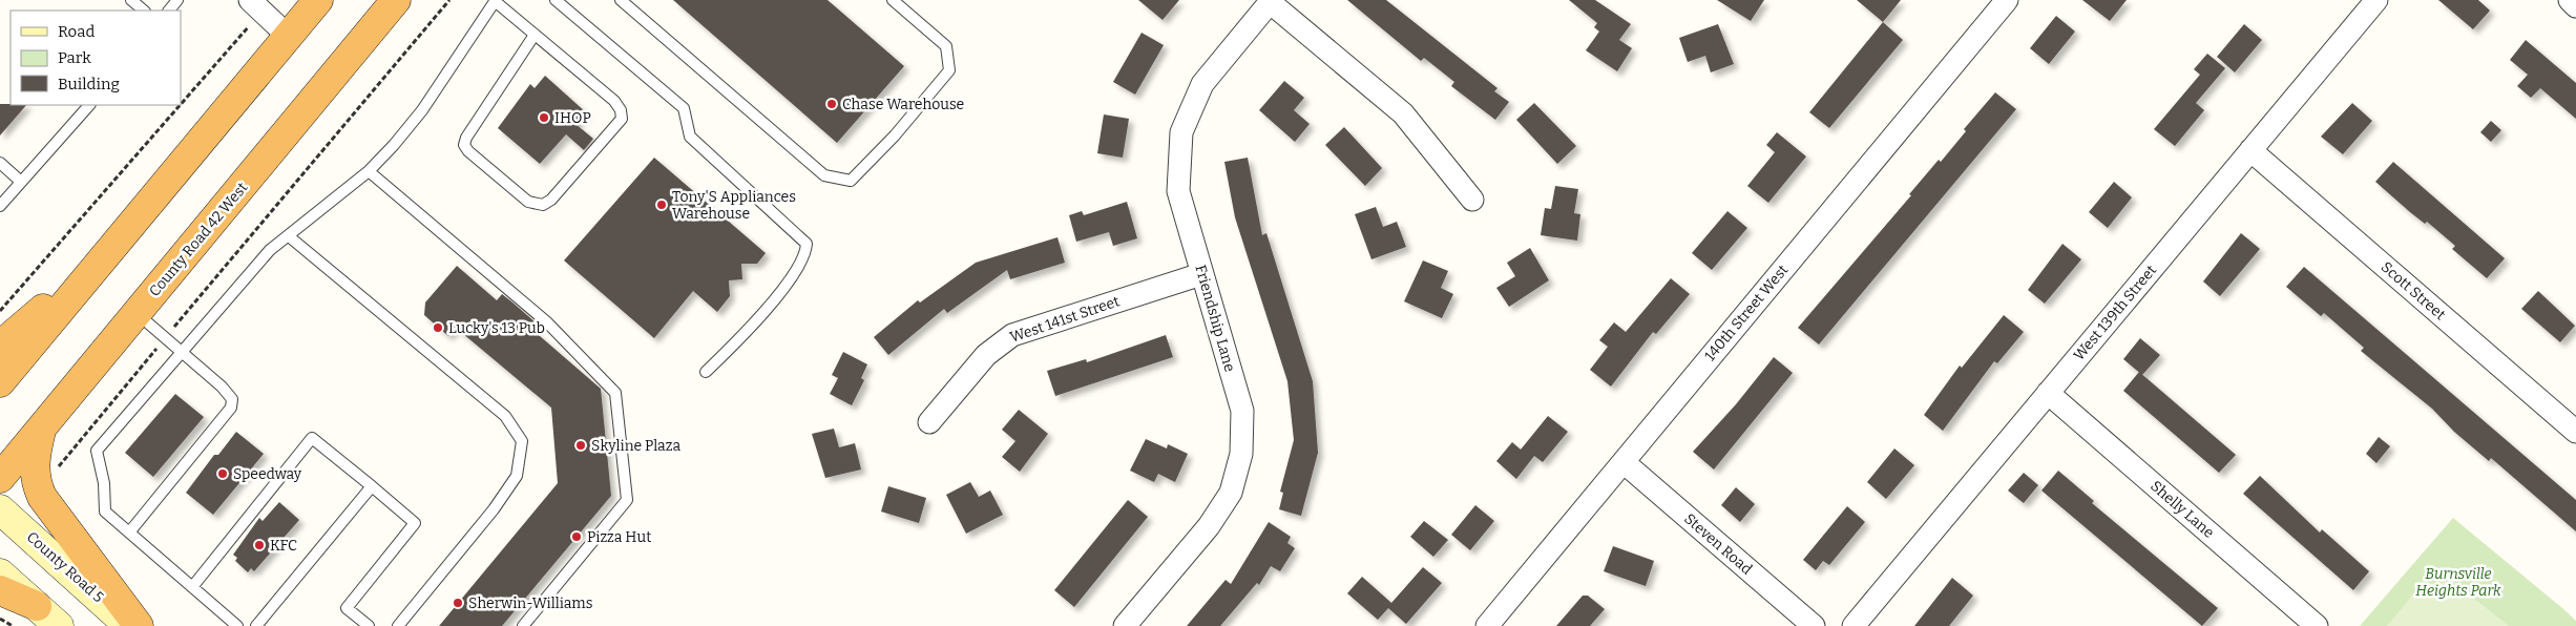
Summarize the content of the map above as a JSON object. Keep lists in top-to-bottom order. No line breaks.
{"streets":{"highway":["County Road 42 West"],"main road":["County Road 5"],"street":["Scott Street","140th Street West","West 139th Street","Friendship Lane","West 141st Street","Shelly Lane","Steven Road"]},"crossings":[["Scott Street","West 139th Street"],["140th Street West","Steven Road"],["West 139th Street","Shelly Lane"],["Friendship Lane","West 141st Street"]],"parks":["Burnsville Heights Park"],"places":["Chase Warehouse","IHOP","Tony'S Appliances Warehouse","Lucky's 13 Pub","Skyline Plaza","Speedway","Pizza Hut","KFC","Sherwin-Williams"],"legend":["Road","Park","Building"]}
